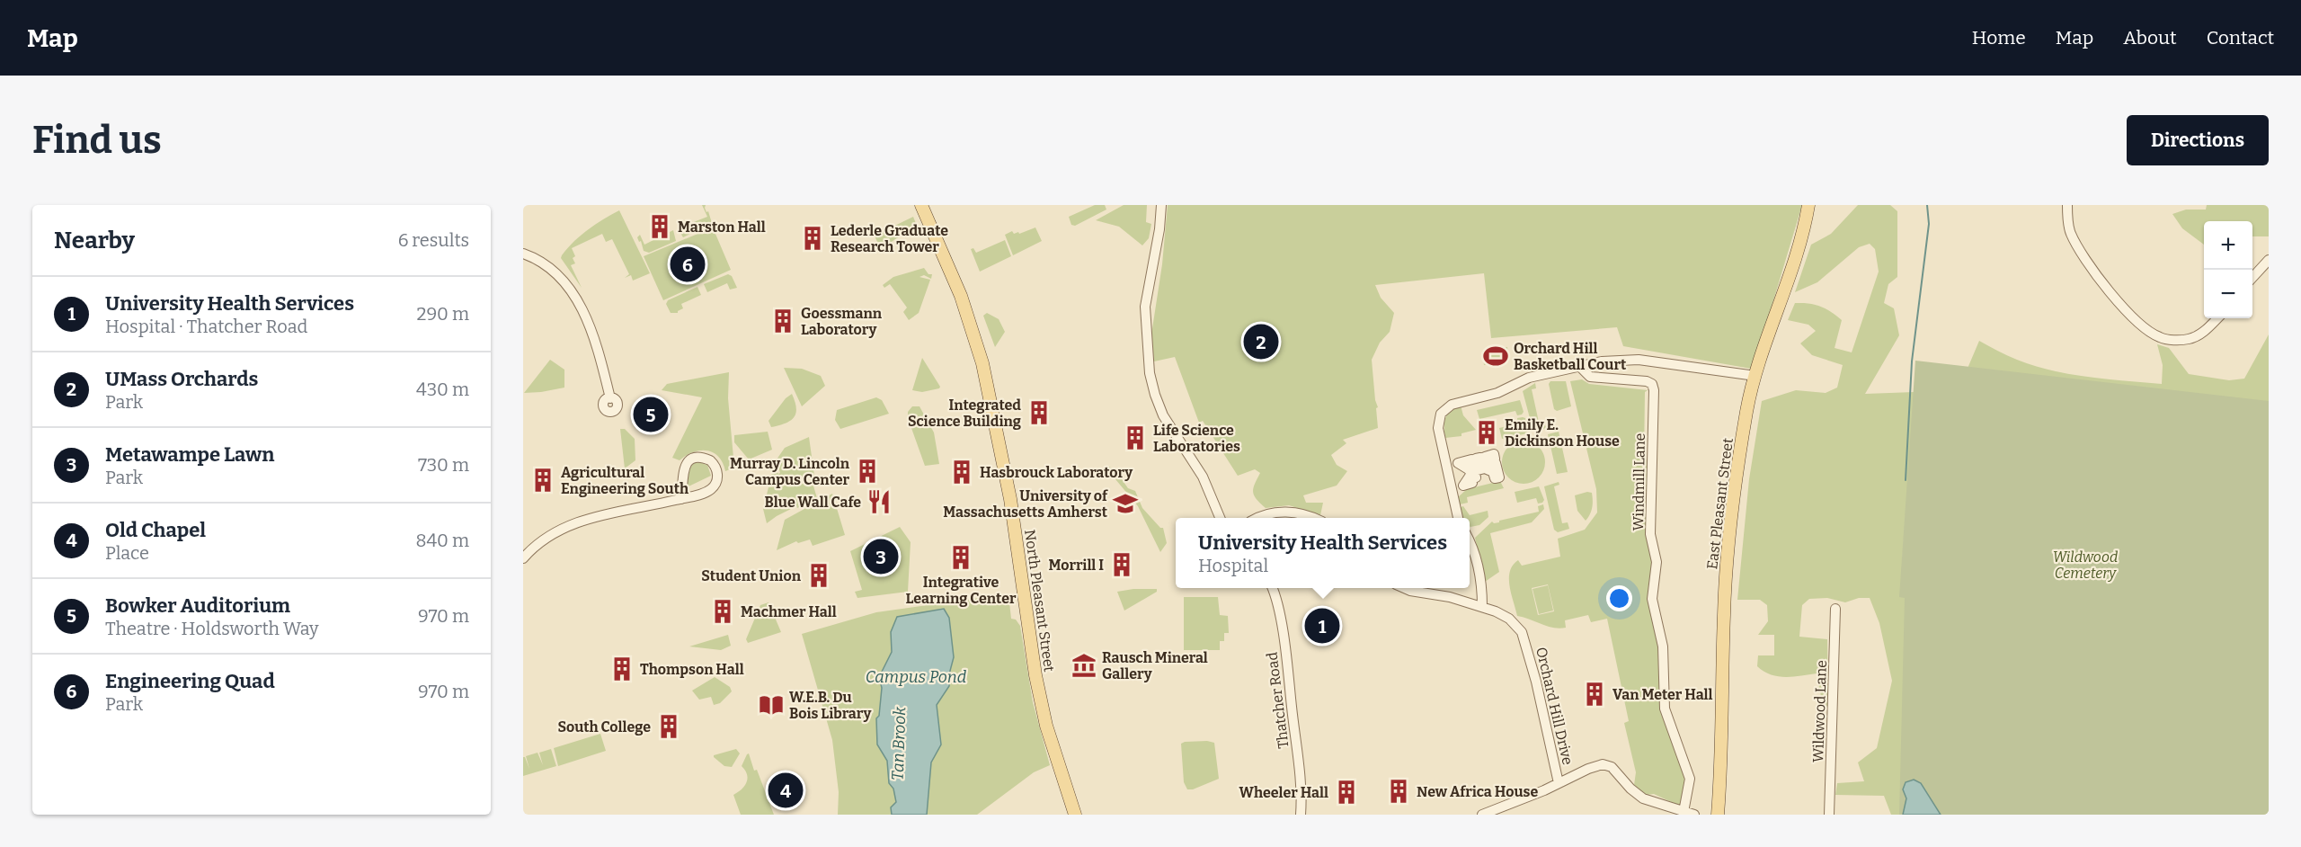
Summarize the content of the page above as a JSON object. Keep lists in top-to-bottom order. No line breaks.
{"streets":{"main road":["East Pleasant Street","North Pleasant Street"],"street":["Windmill Lane","Thatcher Road","Orchard Hill Drive","Wildwood Lane"]},"water":["Campus Pond","Tan Brook"],"parks":["Wildwood Cemetery"],"places":{"building":["Marston Hall","Lederle Graduate Research Tower","Goessmann Laboratory","Integrated Science Building","Emily E. Dickinson House","Life Science Laboratories","Murray D. Lincoln Campus Center","Hasbrouck Laboratory","Agricultural Engineering South","Integrative Learning Center","Morrill I","Student Union","Machmer Hall","Thompson Hall","Van Meter Hall","South College","New Africa House","Wheeler Hall"],"sports":["Orchard Hill Basketball Court"],"restaurant":["Blue Wall Cafe"],"school or university":["University of Massachusetts Amherst"],"museum":["Rausch Mineral Gallery"],"library":["W.E.B. Du Bois Library"]},"page":{"header":"Map","nav":["Home","Map","About","Contact"],"buttons":"Directions","title":"Find us","heading":["Nearby","6 results"],"map_buttons":["+","−"],"pins":["6","2","5","3","1","4"],"list":[{"mark":"1","name":"University Health Services","note":"Hospital · Thatcher Road","value":"290 m"},{"mark":"2","name":"UMass Orchards","note":"Park","value":"430 m"},{"mark":"3","name":"Metawampe Lawn","note":"Park","value":"730 m"},{"mark":"4","name":"Old Chapel","note":"Place","value":"840 m"},{"mark":"5","name":"Bowker Auditorium","note":"Theatre · Holdsworth Way","value":"970 m"},{"mark":"6","name":"Engineering Quad","note":"Park","value":"970 m"}],"popup":["University Health Services","Hospital"]}}
